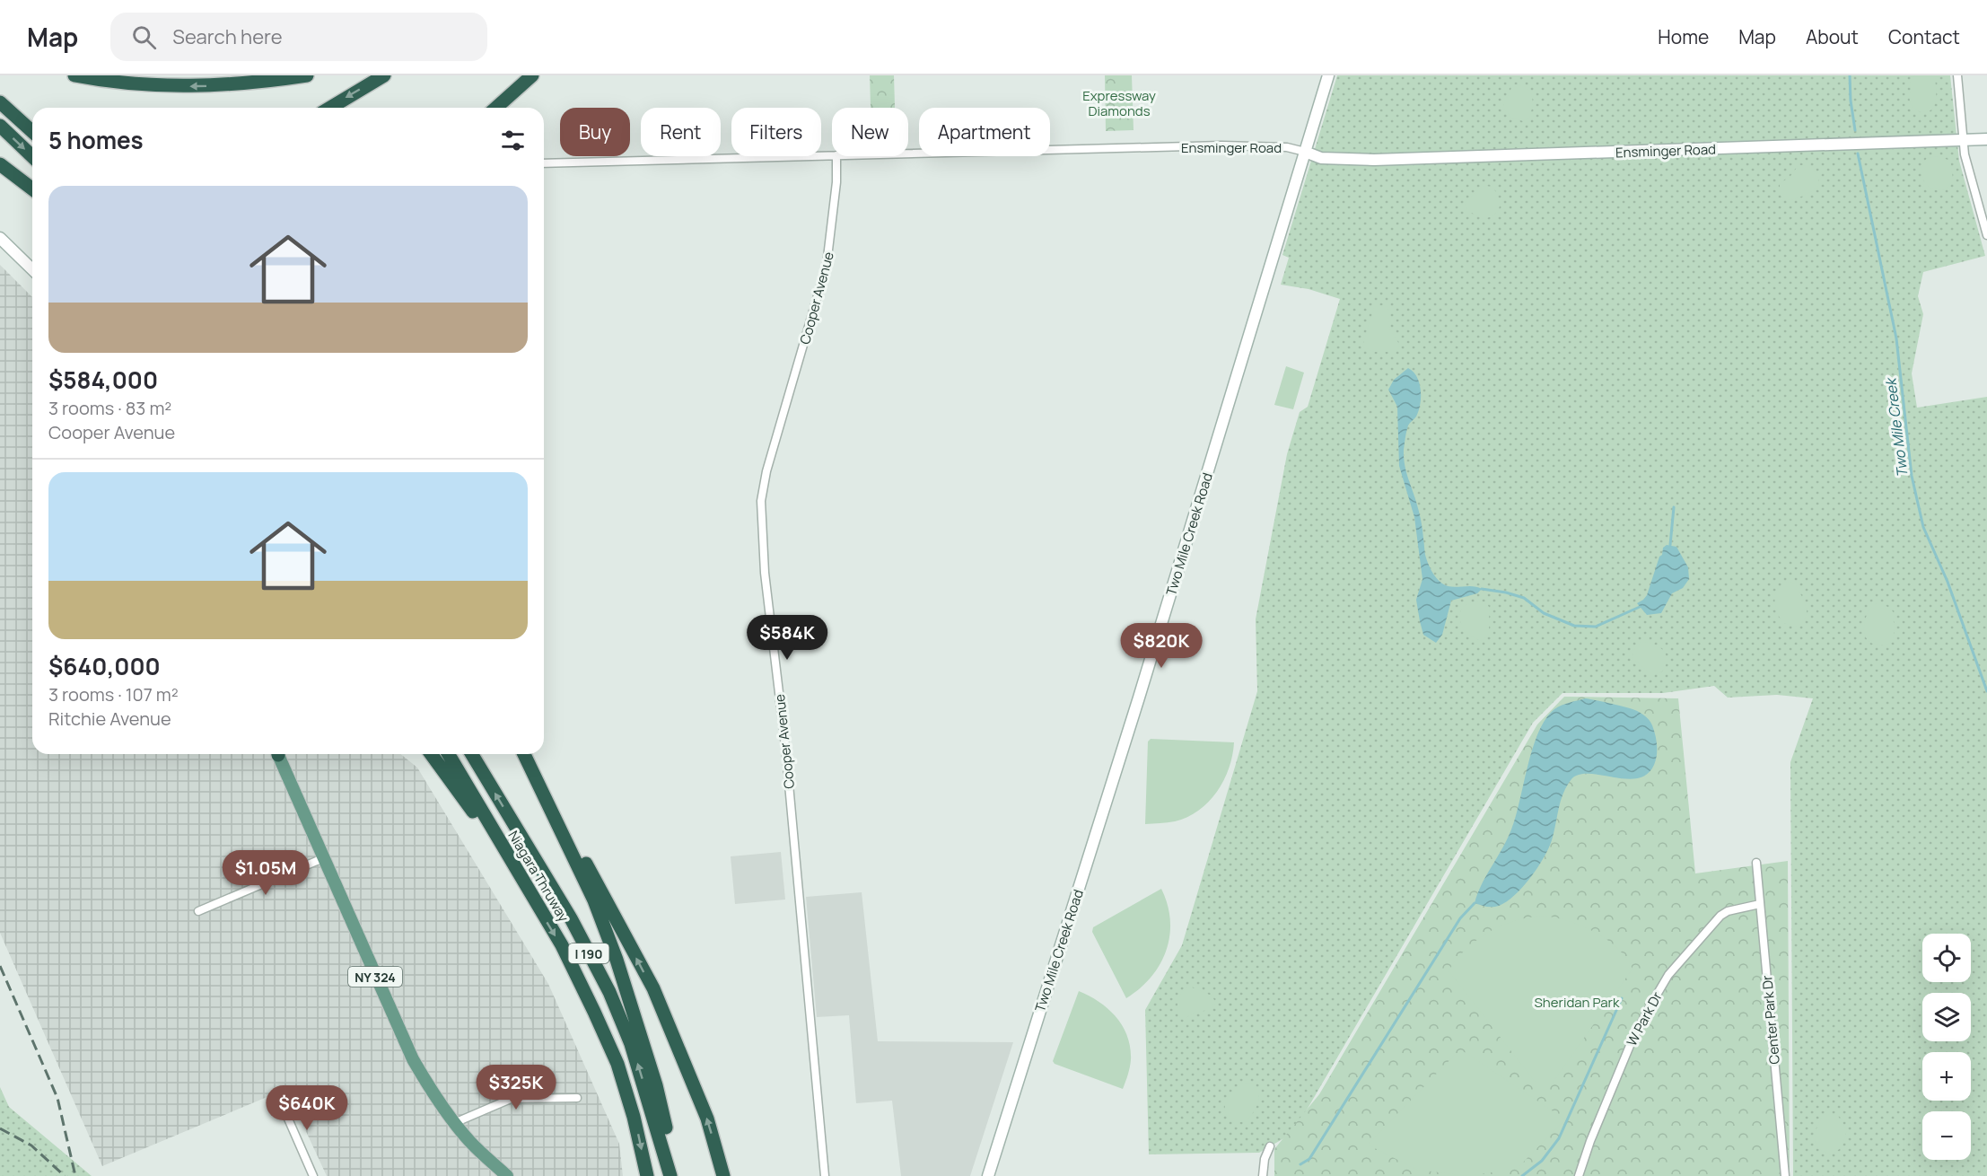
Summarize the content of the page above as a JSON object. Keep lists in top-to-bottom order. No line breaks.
{"streets":{"highway":["Niagara Thruway","I 190"],"main road":["NY 324"],"street":["Ensminger Road","Cooper Avenue","Two Mile Creek Road","W Park Dr","Center Park Dr"]},"crossings":[["Ensminger Road","Two Mile Creek Road"],["W Park Dr","Center Park Dr"]],"water":["Two Mile Creek"],"parks":["Expressway Diamonds","Sheridan Park"],"page":{"header":"Map","search":"Search here","nav":["Home","Map","About","Contact"],"chip":["Buy","Rent","Filters","New","Apartment"],"heading":"5 homes","list":[{"name":"$584,000","note":"3 rooms · 83 m² · Cooper Avenue"},{"name":"$640,000","note":"3 rooms · 107 m² · Ritchie Avenue"}],"price":["$584K","$820K","$1.05M","$325K","$640K"],"map_buttons":["+","−"]}}
